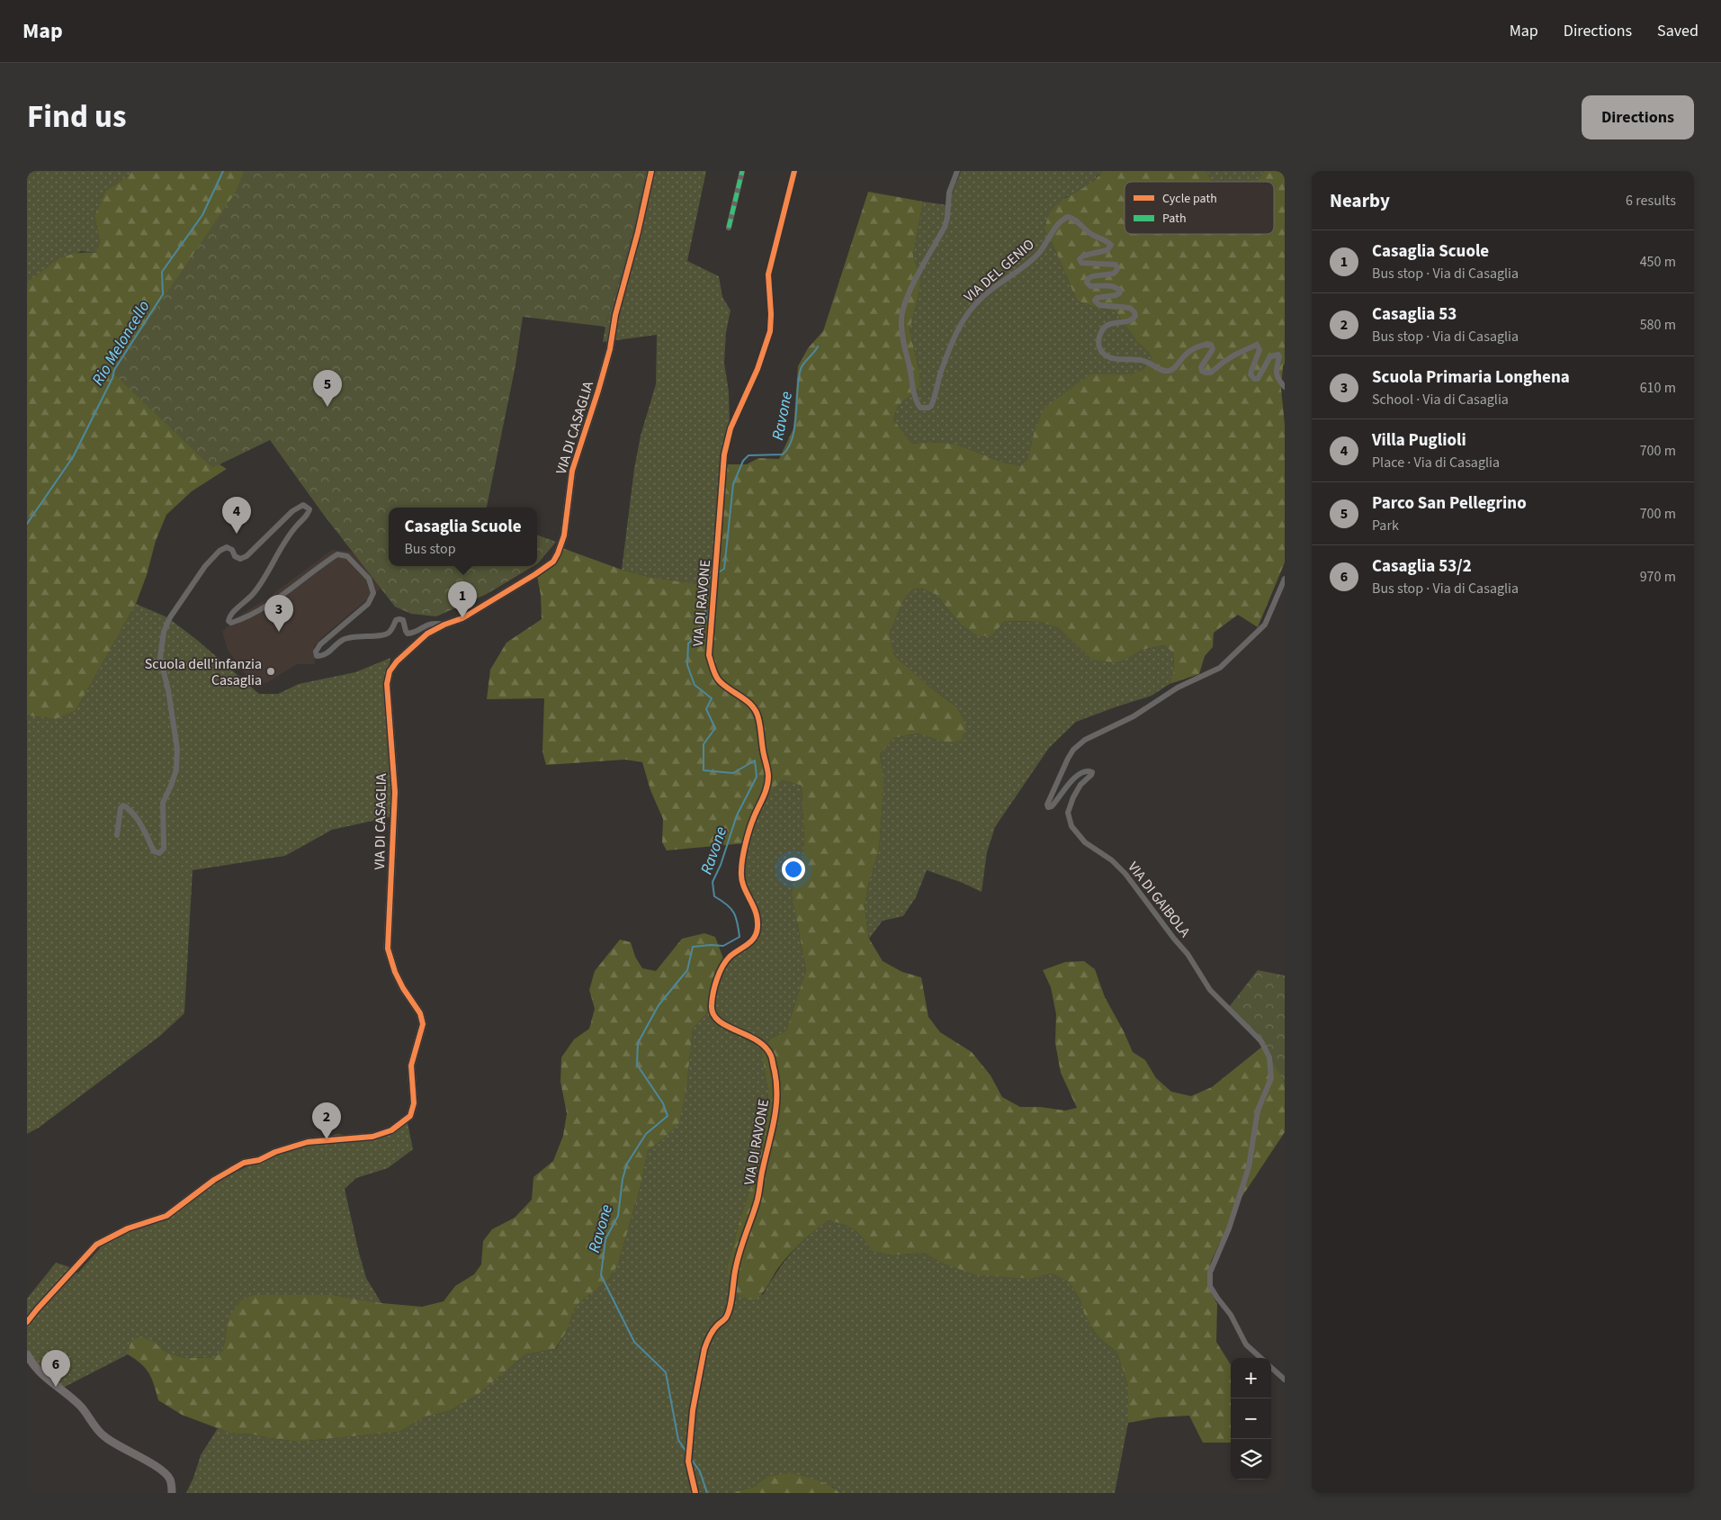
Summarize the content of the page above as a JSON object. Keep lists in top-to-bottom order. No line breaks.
{"streets":{"street":["VIA DEL GENIO","VIA DI CASAGLIA","VIA DI RAVONE","VIA DI GAIBOLA"]},"water":["Rio Meloncello","Ravone"],"places":["Scuola dell'infanzia Casaglia"],"legend":["Cycle path","Path"],"page":{"header":"Map","nav":["Map","Directions","Saved"],"title":"Find us","buttons":"Directions","heading":["Nearby","6 results"],"list":[{"mark":"1","name":"Casaglia Scuole","note":"Bus stop · Via di Casaglia","value":"450 m"},{"mark":"2","name":"Casaglia 53","note":"Bus stop · Via di Casaglia","value":"580 m"},{"mark":"3","name":"Scuola Primaria Longhena","note":"School · Via di Casaglia","value":"610 m"},{"mark":"4","name":"Villa Puglioli","note":"Place · Via di Casaglia","value":"700 m"},{"mark":"5","name":"Parco San Pellegrino","note":"Park","value":"700 m"},{"mark":"6","name":"Casaglia 53/2","note":"Bus stop · Via di Casaglia","value":"970 m"}],"pins":["5","4","1","3","2","6"],"popup":["Casaglia Scuole","Bus stop"],"map_buttons":["+","−"]}}
